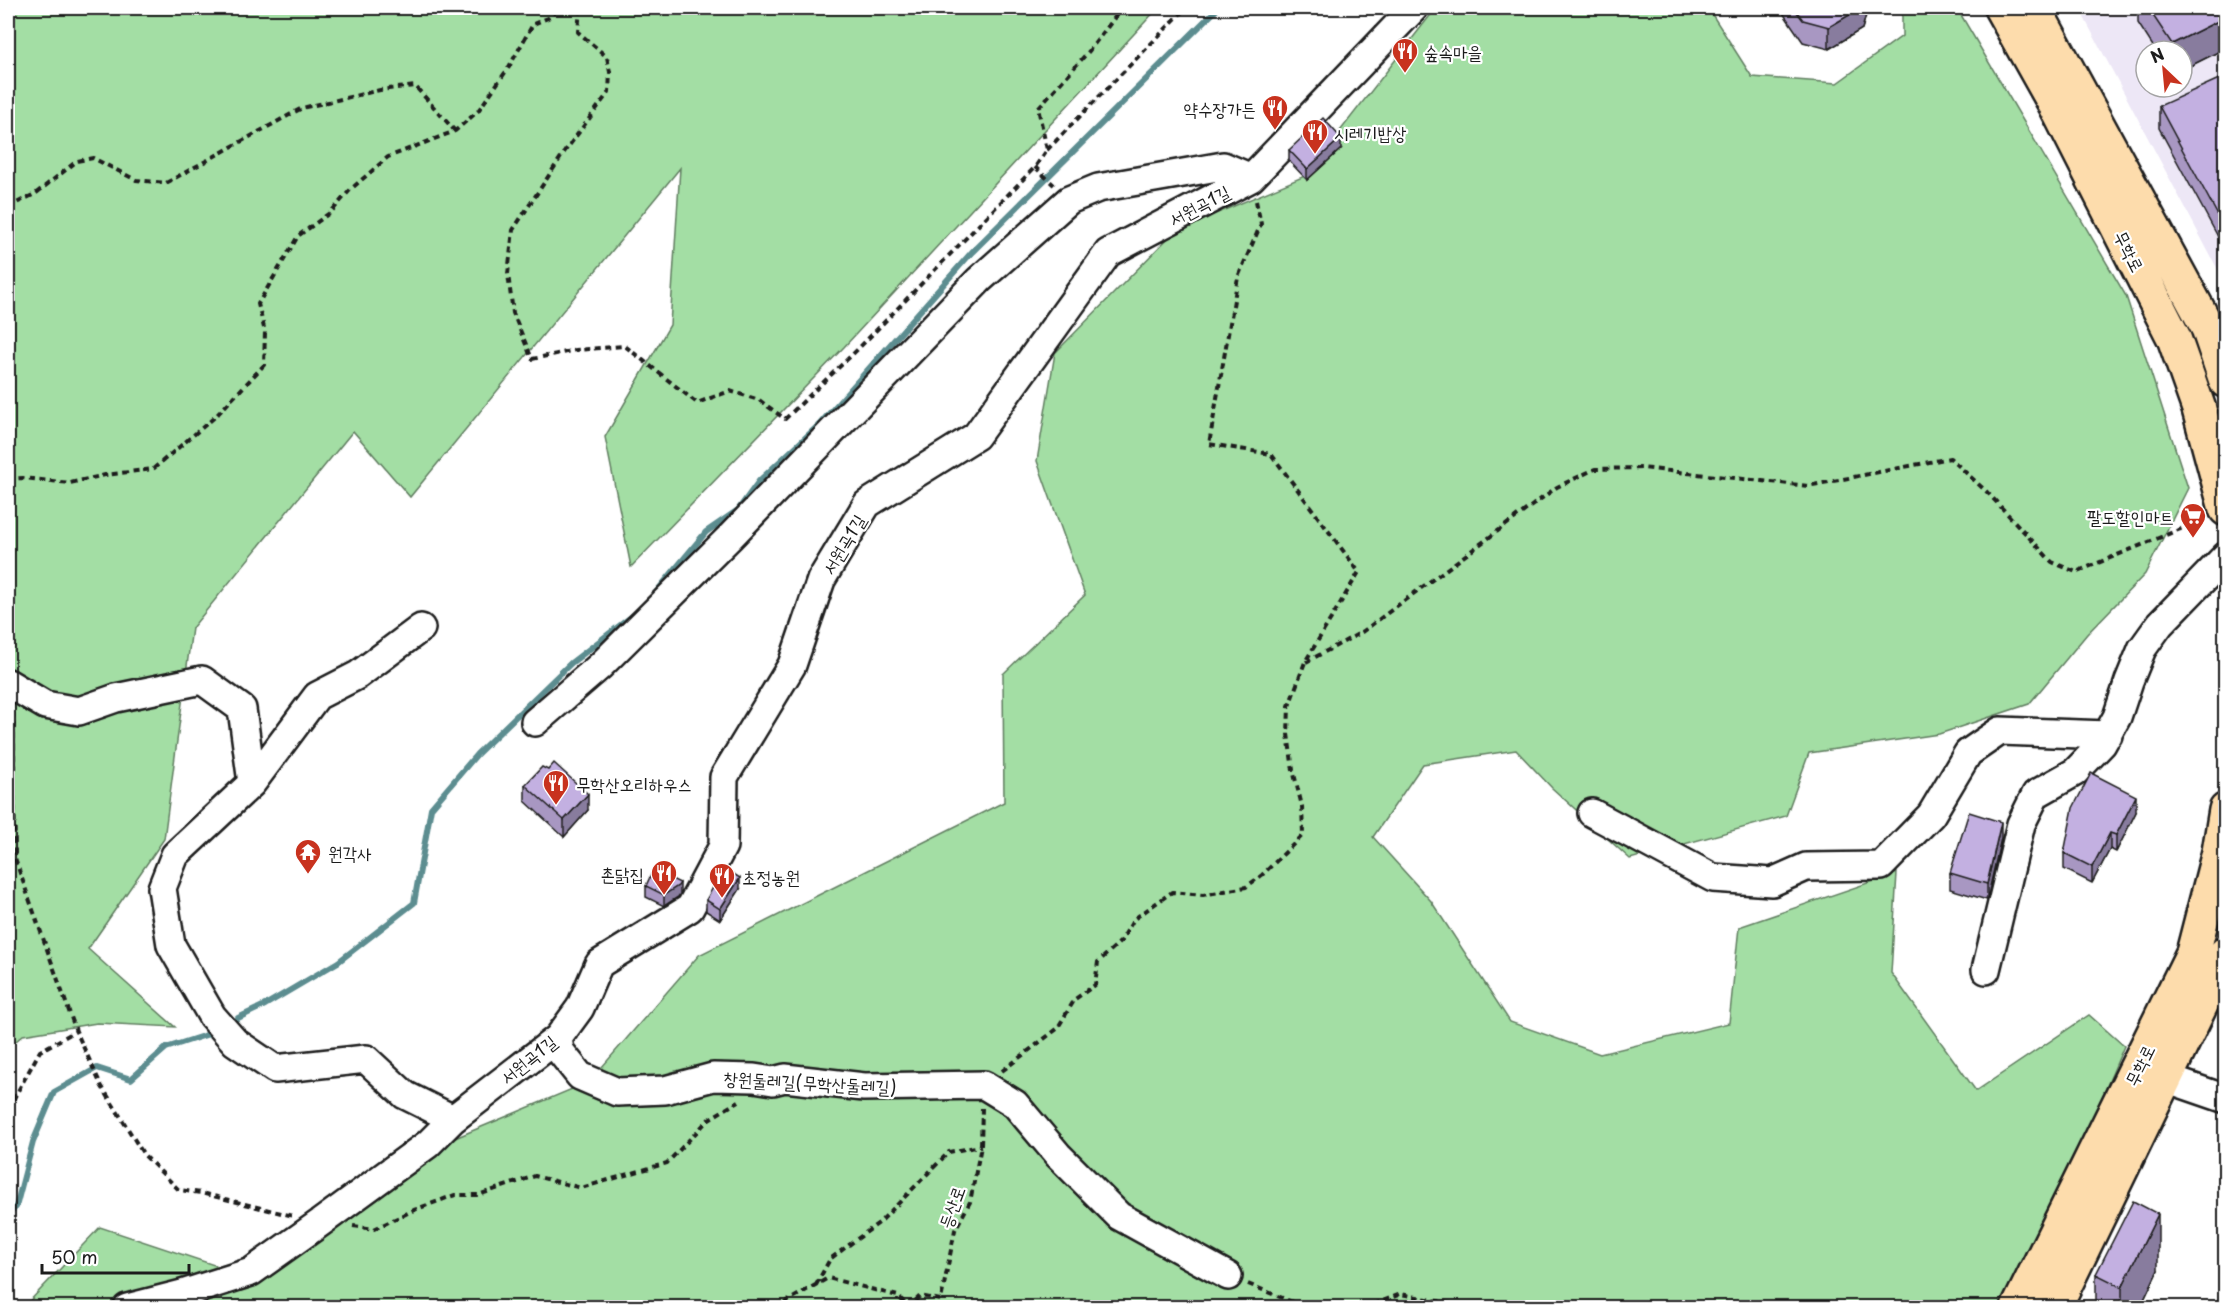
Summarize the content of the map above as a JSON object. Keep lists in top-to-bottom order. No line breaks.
{"streets":{"main road":["무학로"],"street":["서원곡1길","창원둘레길(무학산둘레길)"],"path":["등산로"]},"crossings":[["서원곡1길","창원둘레길(무학산둘레길)"],["창원둘레길(무학산둘레길)","등산로"]],"places":{"restaurant":["숲속마을","약수장가든","시레기밥상","무학산오리하우스","촌닭집","초정농원"],"supermarket":["팔도할인마트"],"temple":["원각사"]},"scale_bar":"50 m","north":"top left"}
